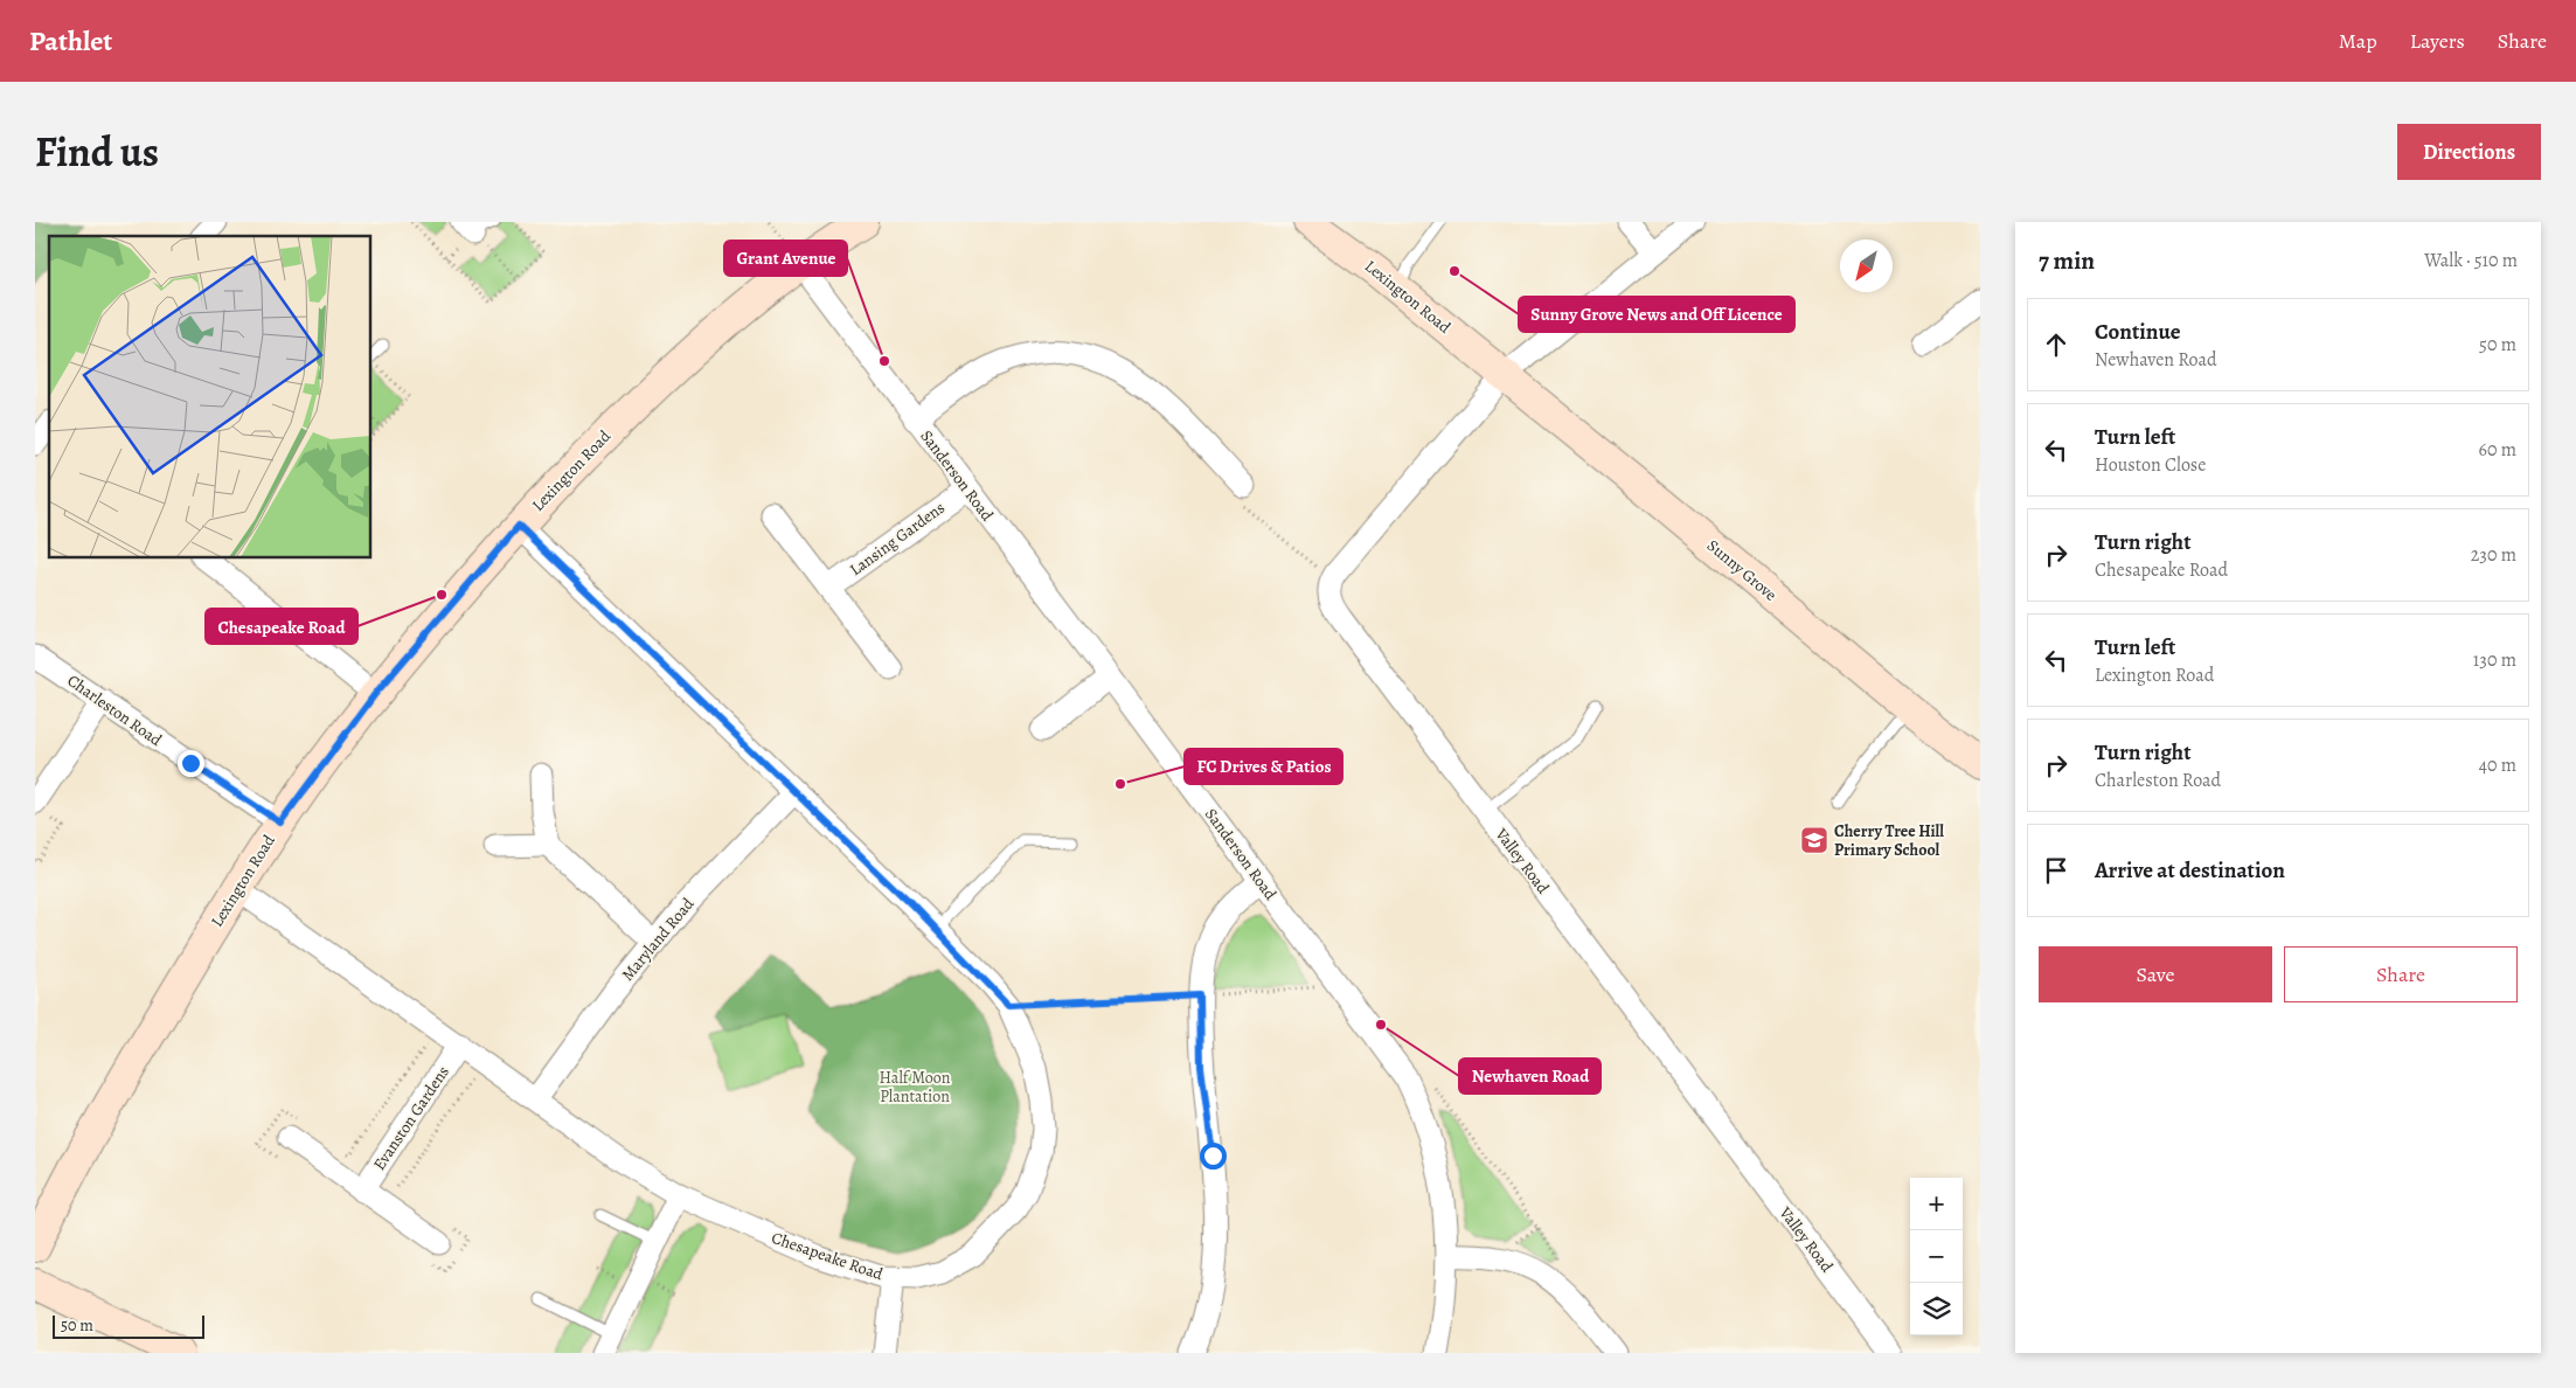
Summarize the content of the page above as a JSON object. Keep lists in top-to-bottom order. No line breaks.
{"streets":{"street":["Lexington Road","Sanderson Road","Lansing Gardens","Sunny Grove","Charleston Road","Valley Road","Maryland Road","Evanston Gardens","Chesapeake Road"]},"crossings":[["Lexington Road","Sanderson Road"],["Lexington Road","Sunny Grove"],["Lexington Road","Charleston Road"],["Lexington Road","Valley Road"],["Lexington Road","Chesapeake Road"],["Sanderson Road","Lansing Gardens"],["Sunny Grove","Valley Road"],["Maryland Road","Chesapeake Road"],["Evanston Gardens","Chesapeake Road"]],"parks":["Half Moon Plantation"],"places":{"other":["Sunny Grove News and Off Licence","Grant Avenue","Chesapeake Road","FC Drives & Patios","Newhaven Road"],"school or university":["Cherry Tree Hill Primary School"]},"scale_bar":"50 m","north":"bottom left","page":{"header":"Pathlet","nav":["Map","Layers","Share"],"title":"Find us","buttons":["Directions",["Save","Share"]],"heading":["7 min","Walk · 510 m"],"list":[["Continue","Newhaven Road","50 m"],["Turn left","Houston Close","60 m"],["Turn right","Chesapeake Road","230 m"],["Turn left","Lexington Road","130 m"],["Turn right","Charleston Road","40 m"],"Arrive at destination"],"map_buttons":["+","−"],"scale":"50 m"}}
